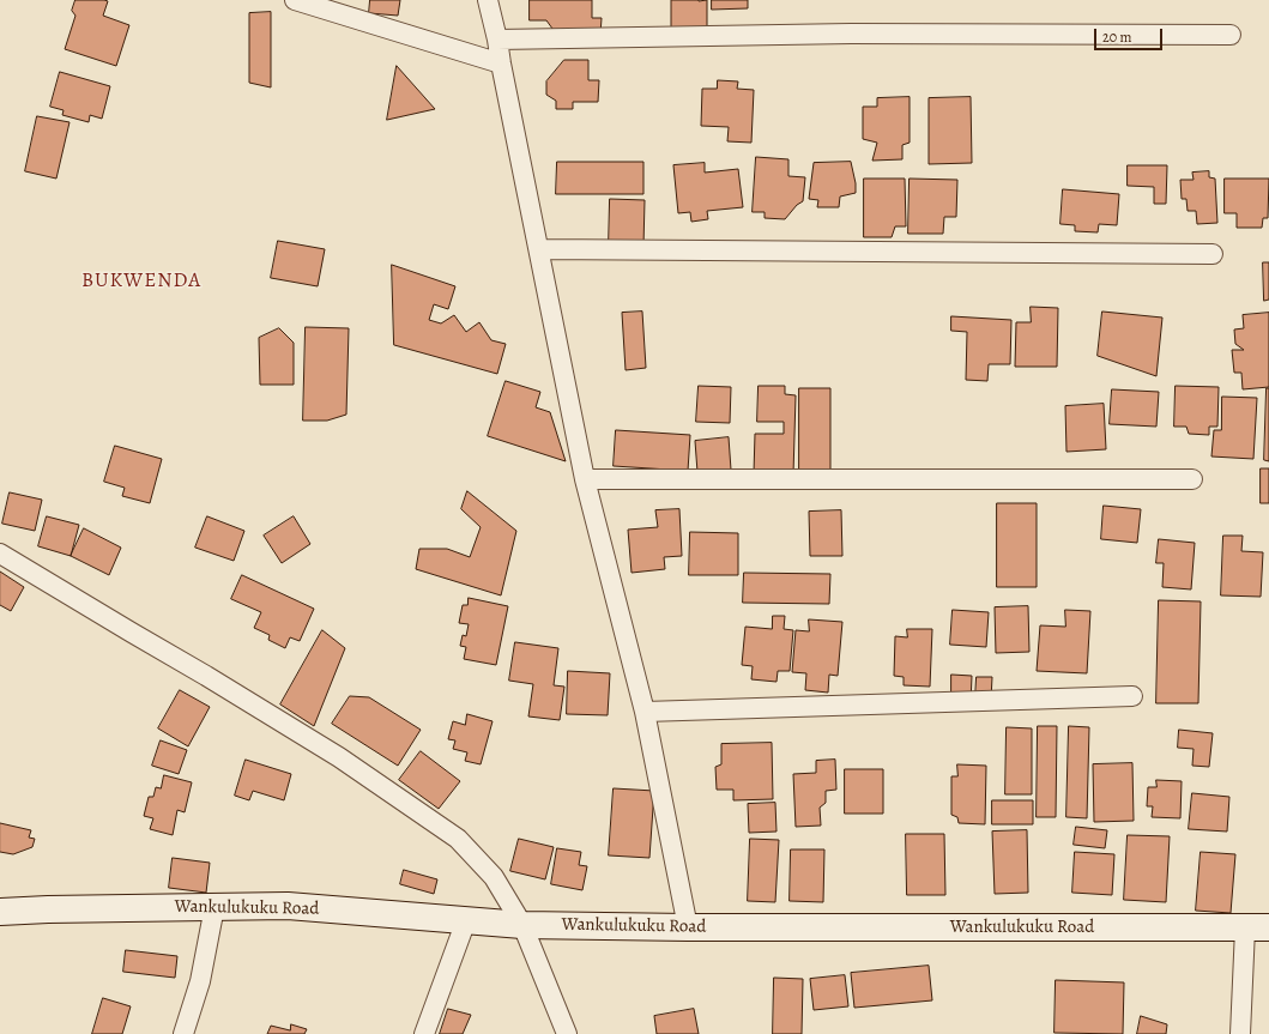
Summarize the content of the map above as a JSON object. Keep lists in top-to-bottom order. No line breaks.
{"streets":{"main road":["Wankulukuku Road"]},"districts":["BUKWENDA"],"scale_bar":"20 m"}
